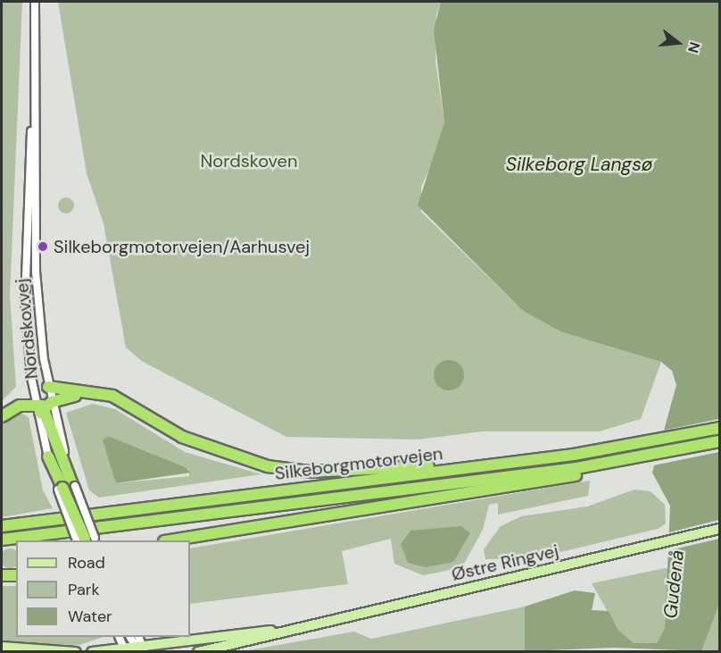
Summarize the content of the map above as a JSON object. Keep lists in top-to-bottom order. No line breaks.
{"streets":{"highway":["Silkeborgmotorvejen"],"main road":["Østre Ringvej"],"street":["Nordskovvej"]},"water":["Silkeborg Langsø","Gudenå"],"parks":["Nordskoven"],"places":["Silkeborgmotorvejen/Aarhusvej"],"legend":["Road","Park","Water"],"north":"right"}
